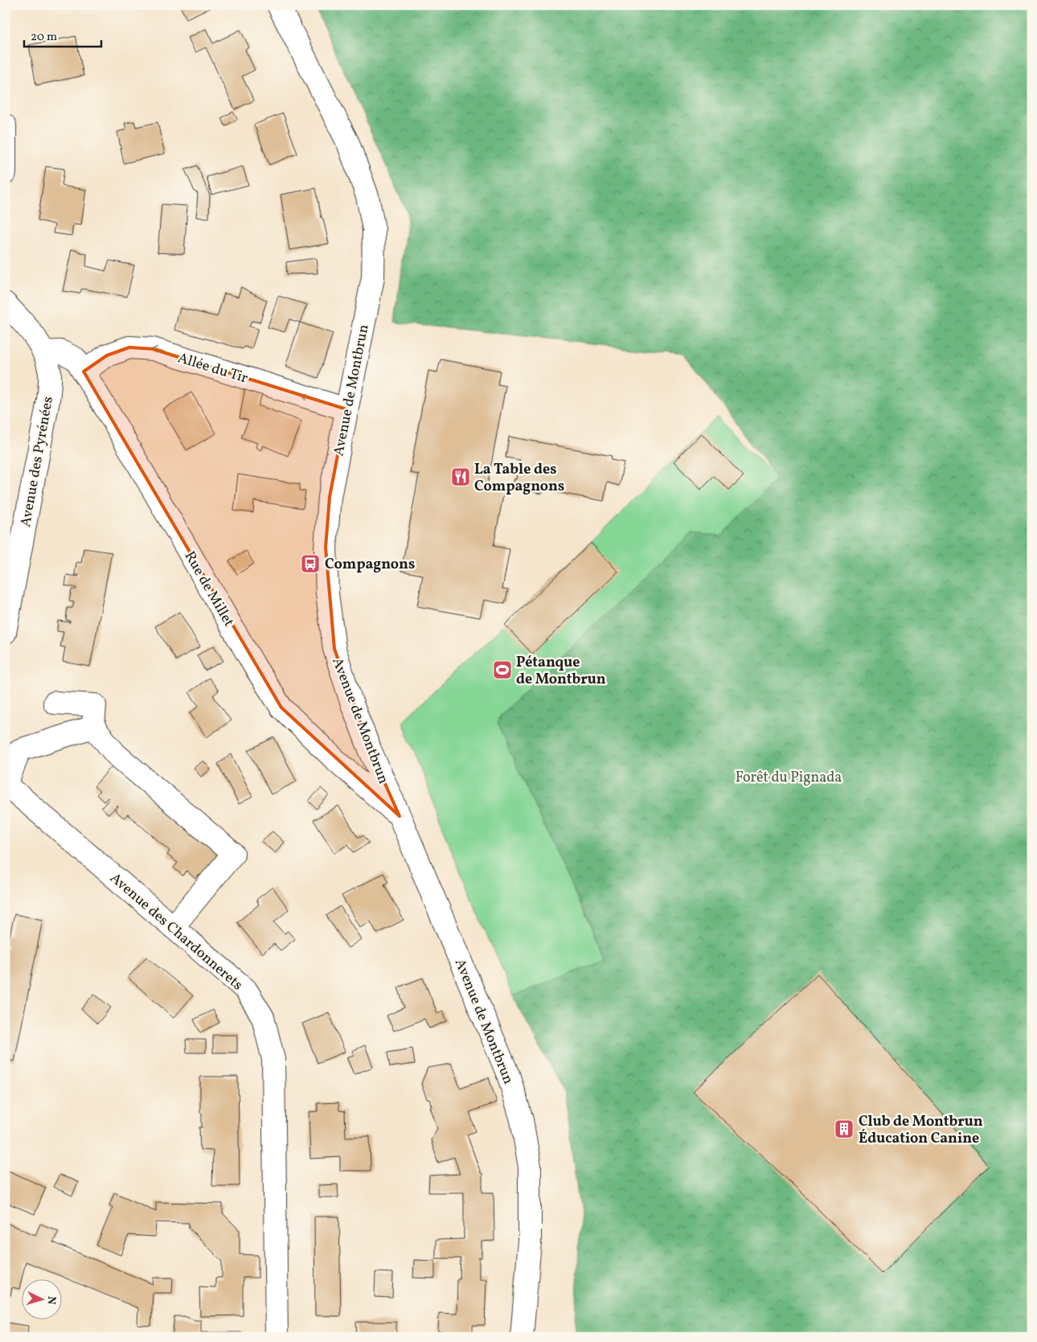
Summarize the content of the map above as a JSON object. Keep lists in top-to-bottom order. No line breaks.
{"streets":{"street":["Allée du Tir","Avenue de Montbrun","Avenue des Pyrénées","Rue de Millet","Avenue des Chardonnerets"]},"crossings":[["Allée du Tir","Avenue de Montbrun"],["Allée du Tir","Rue de Millet"],["Avenue de Montbrun","Rue de Millet"],["Avenue des Pyrénées","Rue de Millet"]],"one_way":["Allée du Tir"],"parks":["Forêt du Pignada"],"places":{"restaurant":["La Table des Compagnons"],"bus stop":["Compagnons"],"sports":["Pétanque de Montbrun"],"building":["Club de Montbrun Éducation Canine"]},"scale_bar":"20 m","north":"right"}
